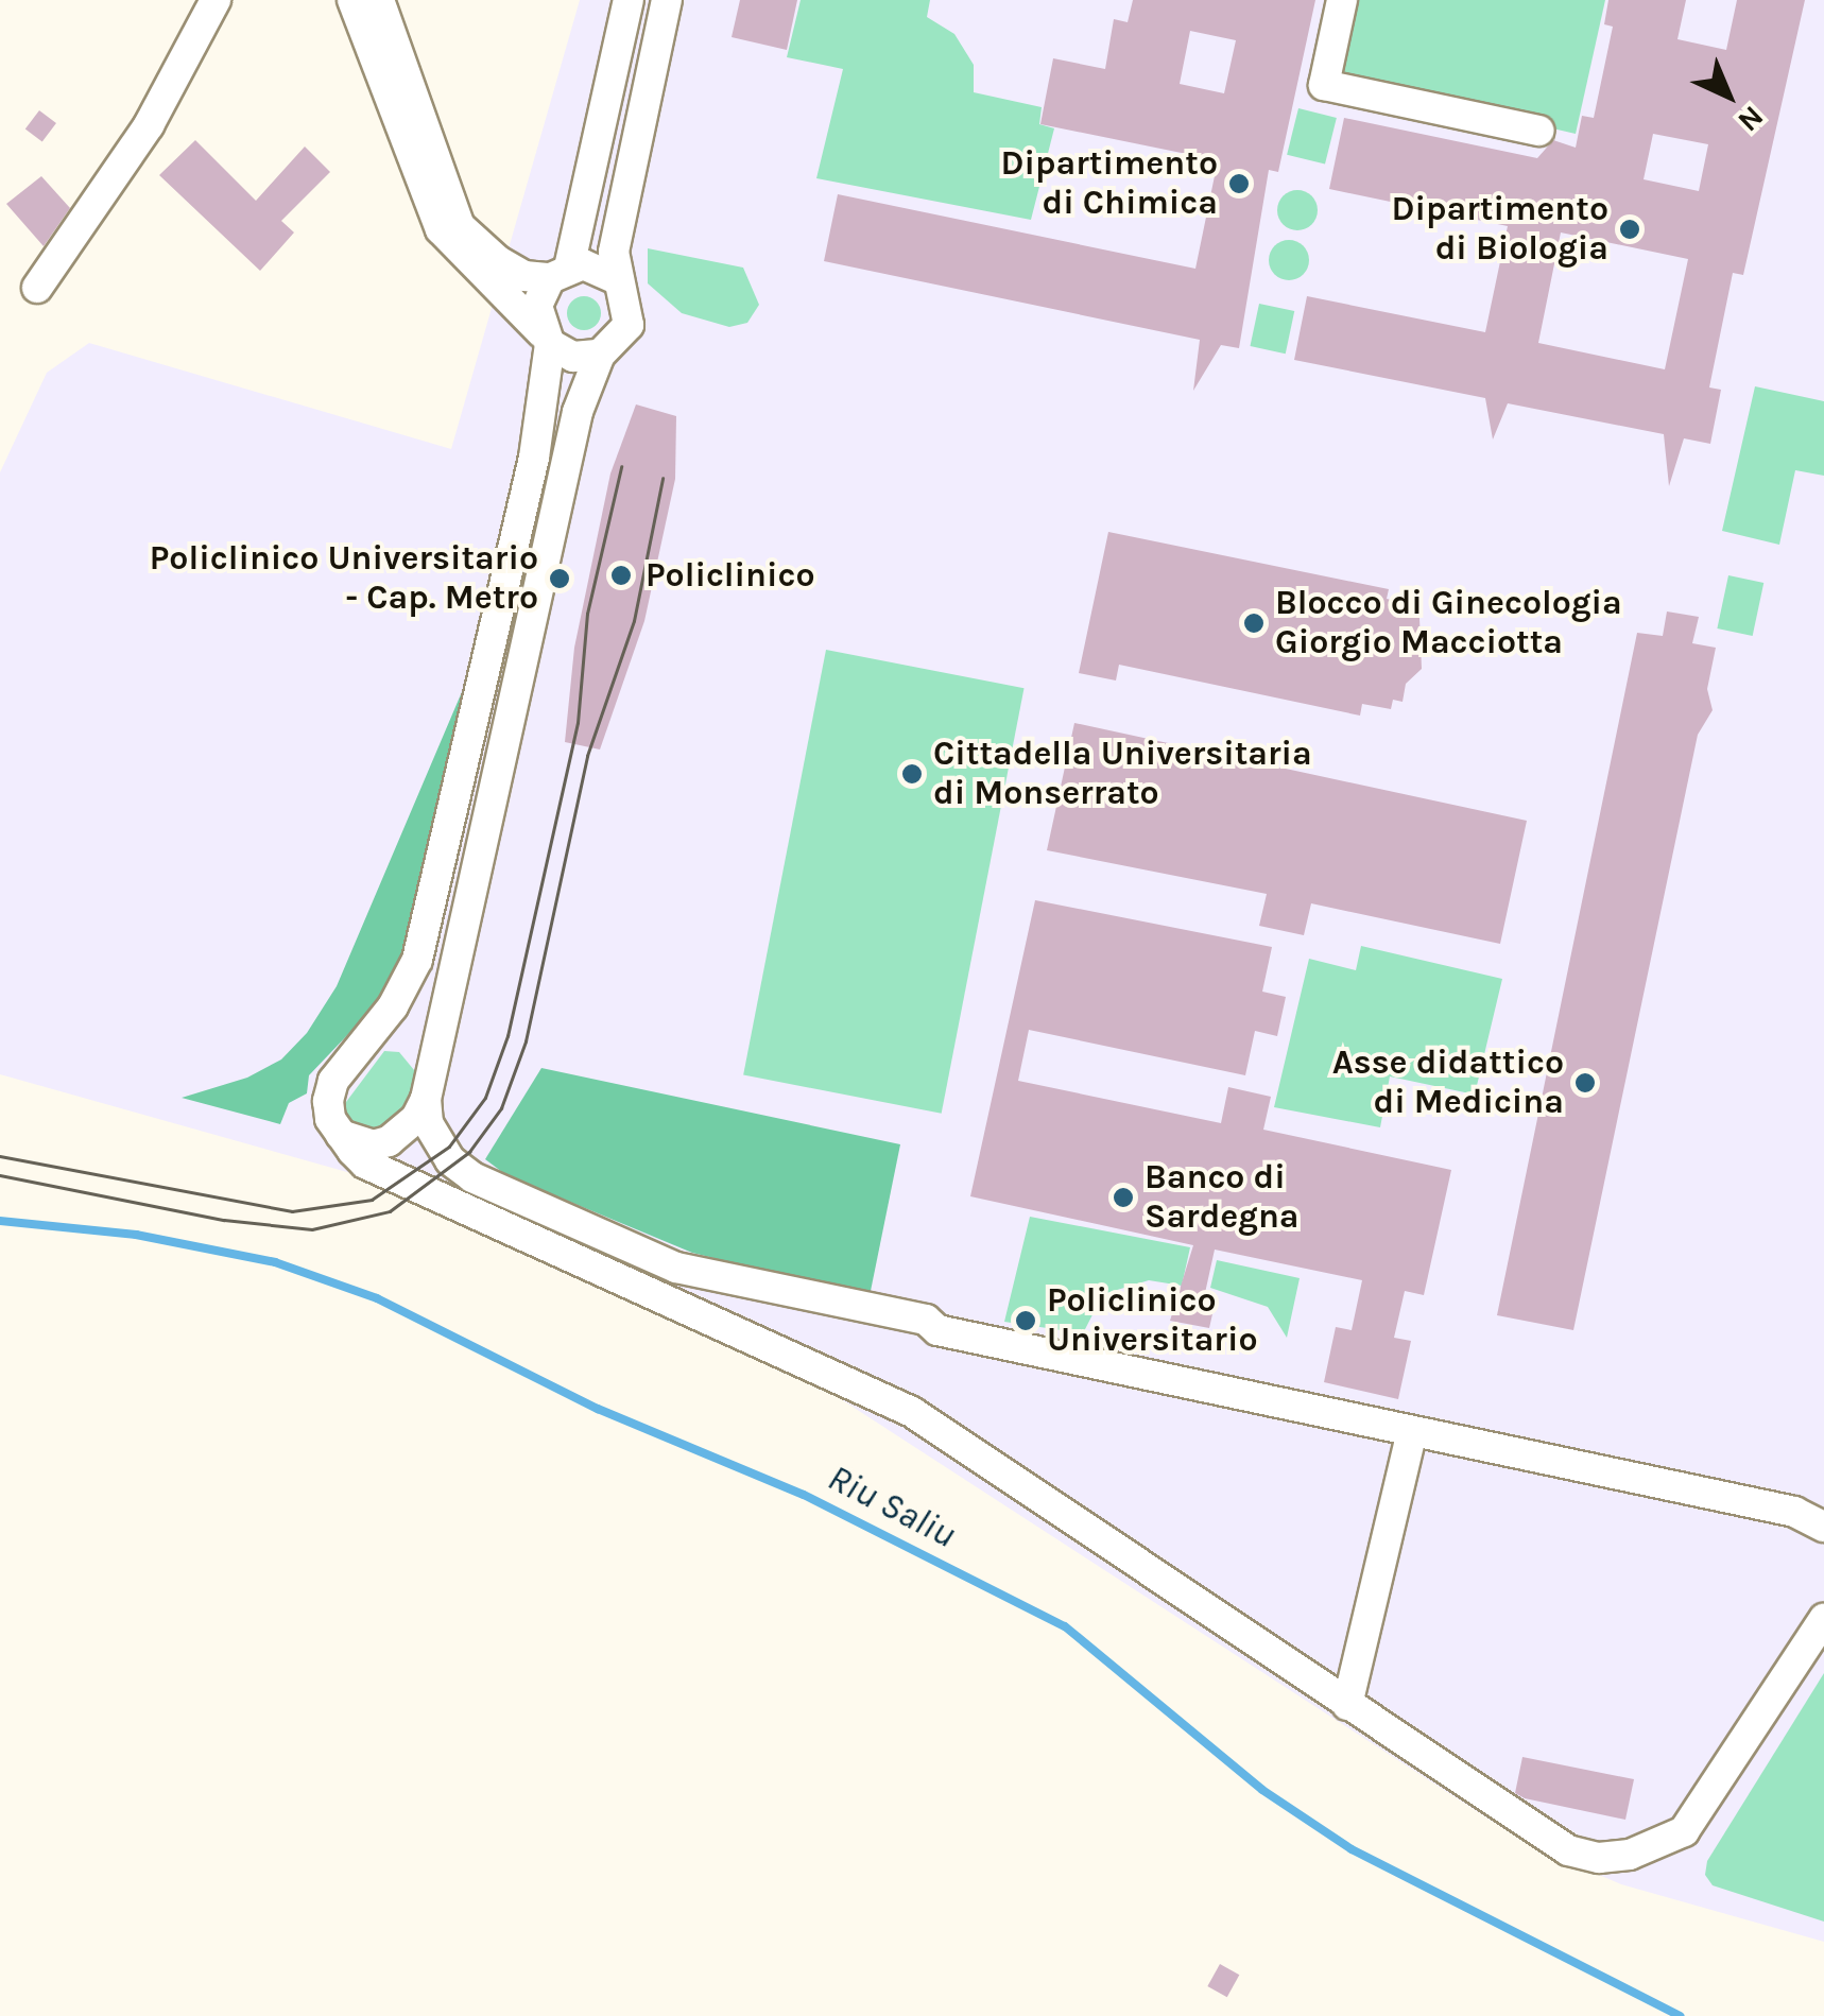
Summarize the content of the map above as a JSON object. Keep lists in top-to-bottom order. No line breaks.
{"water":["Riu Saliu"],"places":["Dipartimento di Chimica","Dipartimento di Biologia","Policlinico","Policlinico Universitario - Cap. Metro","Blocco di Ginecologia Giorgio Macciotta","Cittadella Universitaria di Monserrato","Asse didattico di Medicina","Banco di Sardegna","Policlinico Universitario"],"north":"bottom right"}
